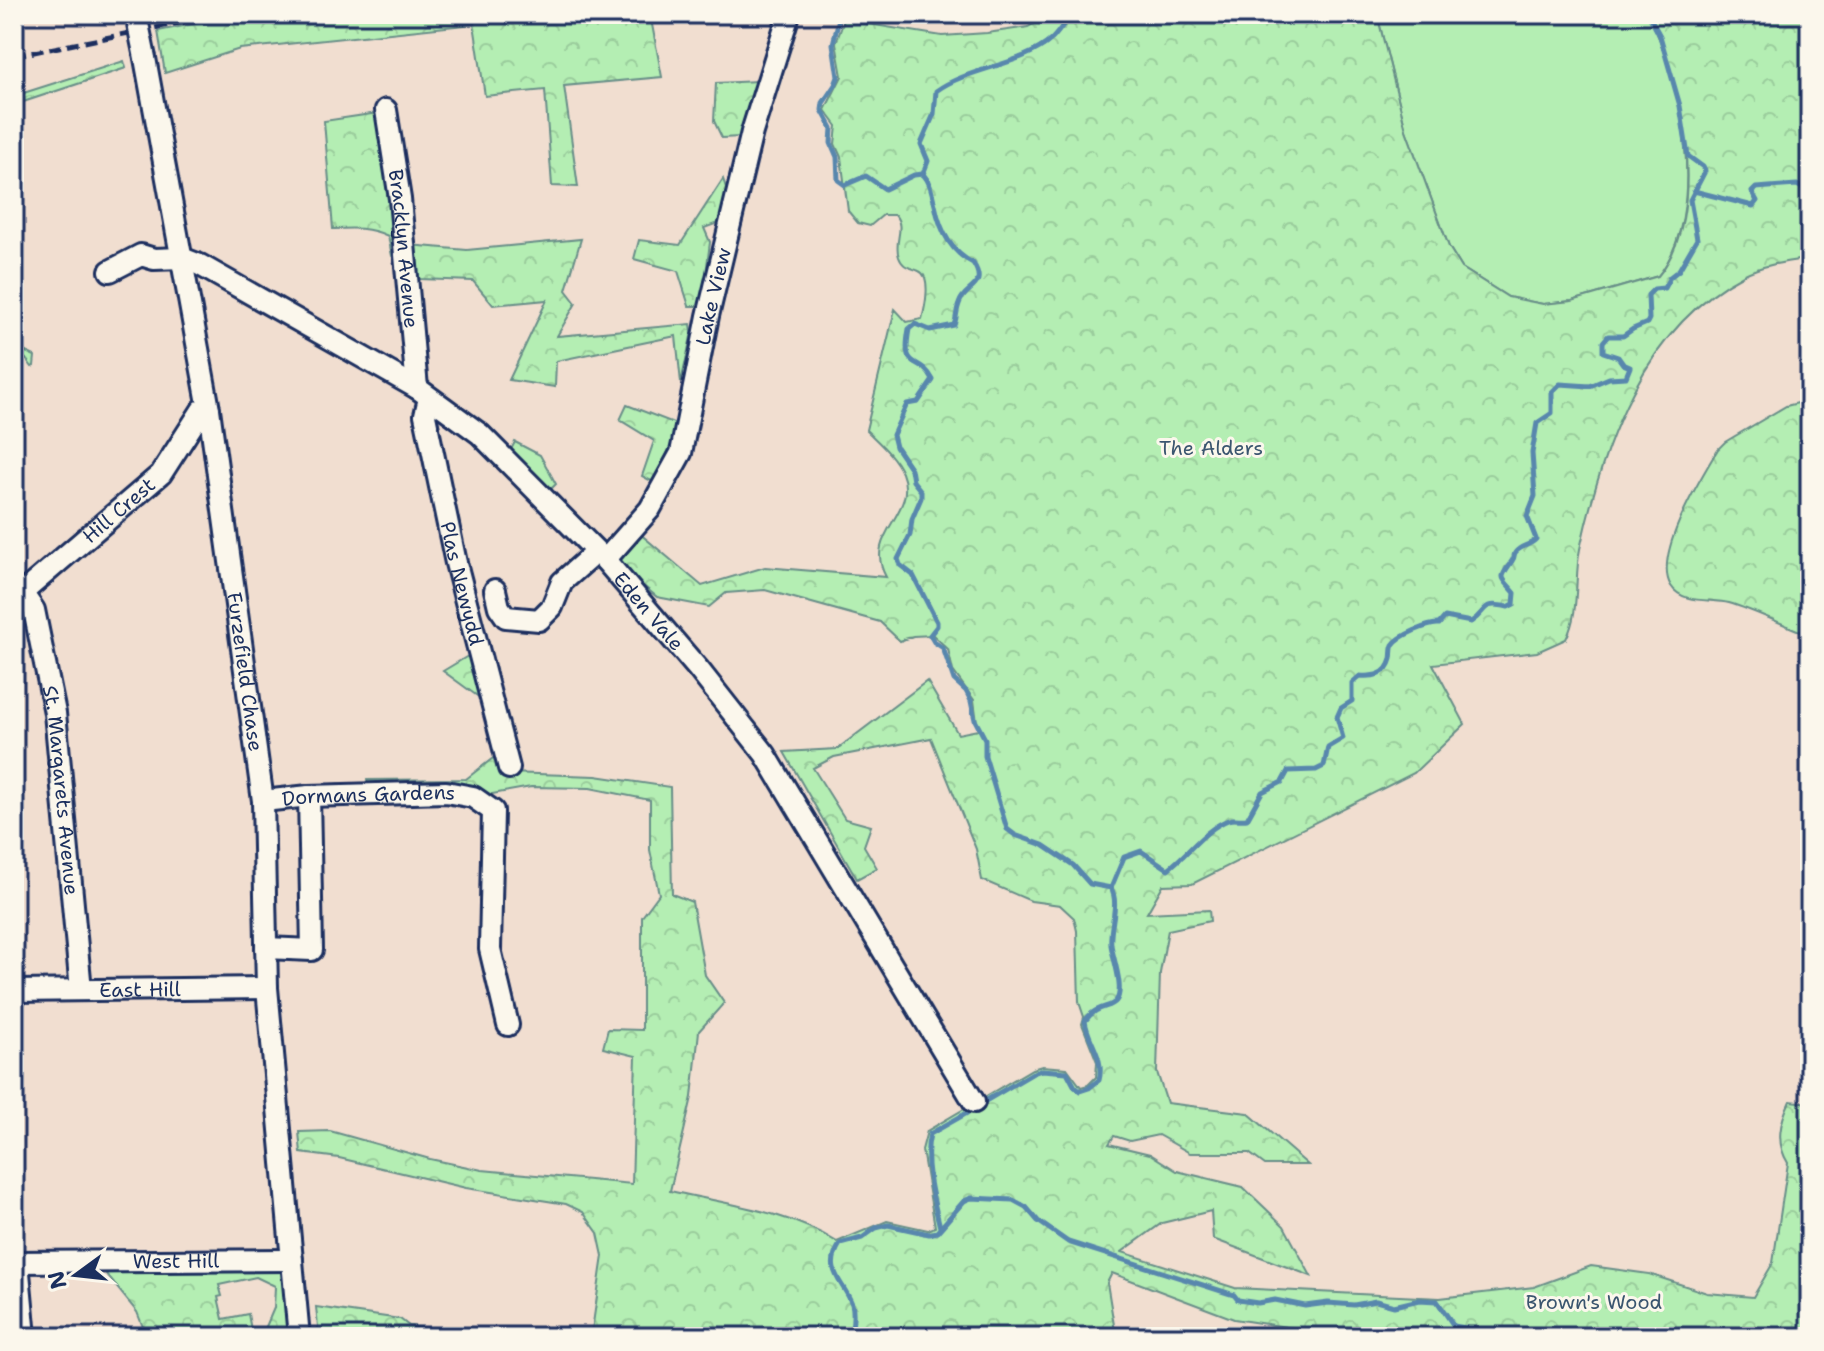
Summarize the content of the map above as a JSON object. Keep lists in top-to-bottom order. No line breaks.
{"streets":{"street":["Bracklyn Avenue","Lake View","Hill Crest","Plas Newydd","Eden Vale","Furzefield Chase","St. Margarets Avenue","Dormans Gardens","East Hill","West Hill"]},"crossings":[["Bracklyn Avenue","Plas Newydd"],["Bracklyn Avenue","Eden Vale"],["Lake View","Eden Vale"],["Hill Crest","Furzefield Chase"],["Hill Crest","St. Margarets Avenue"],["Plas Newydd","Eden Vale"],["Eden Vale","Furzefield Chase"],["Furzefield Chase","Dormans Gardens"],["Furzefield Chase","East Hill"],["Furzefield Chase","West Hill"],["St. Margarets Avenue","East Hill"]],"parks":["The Alders","Brown's Wood"],"north":"left"}
